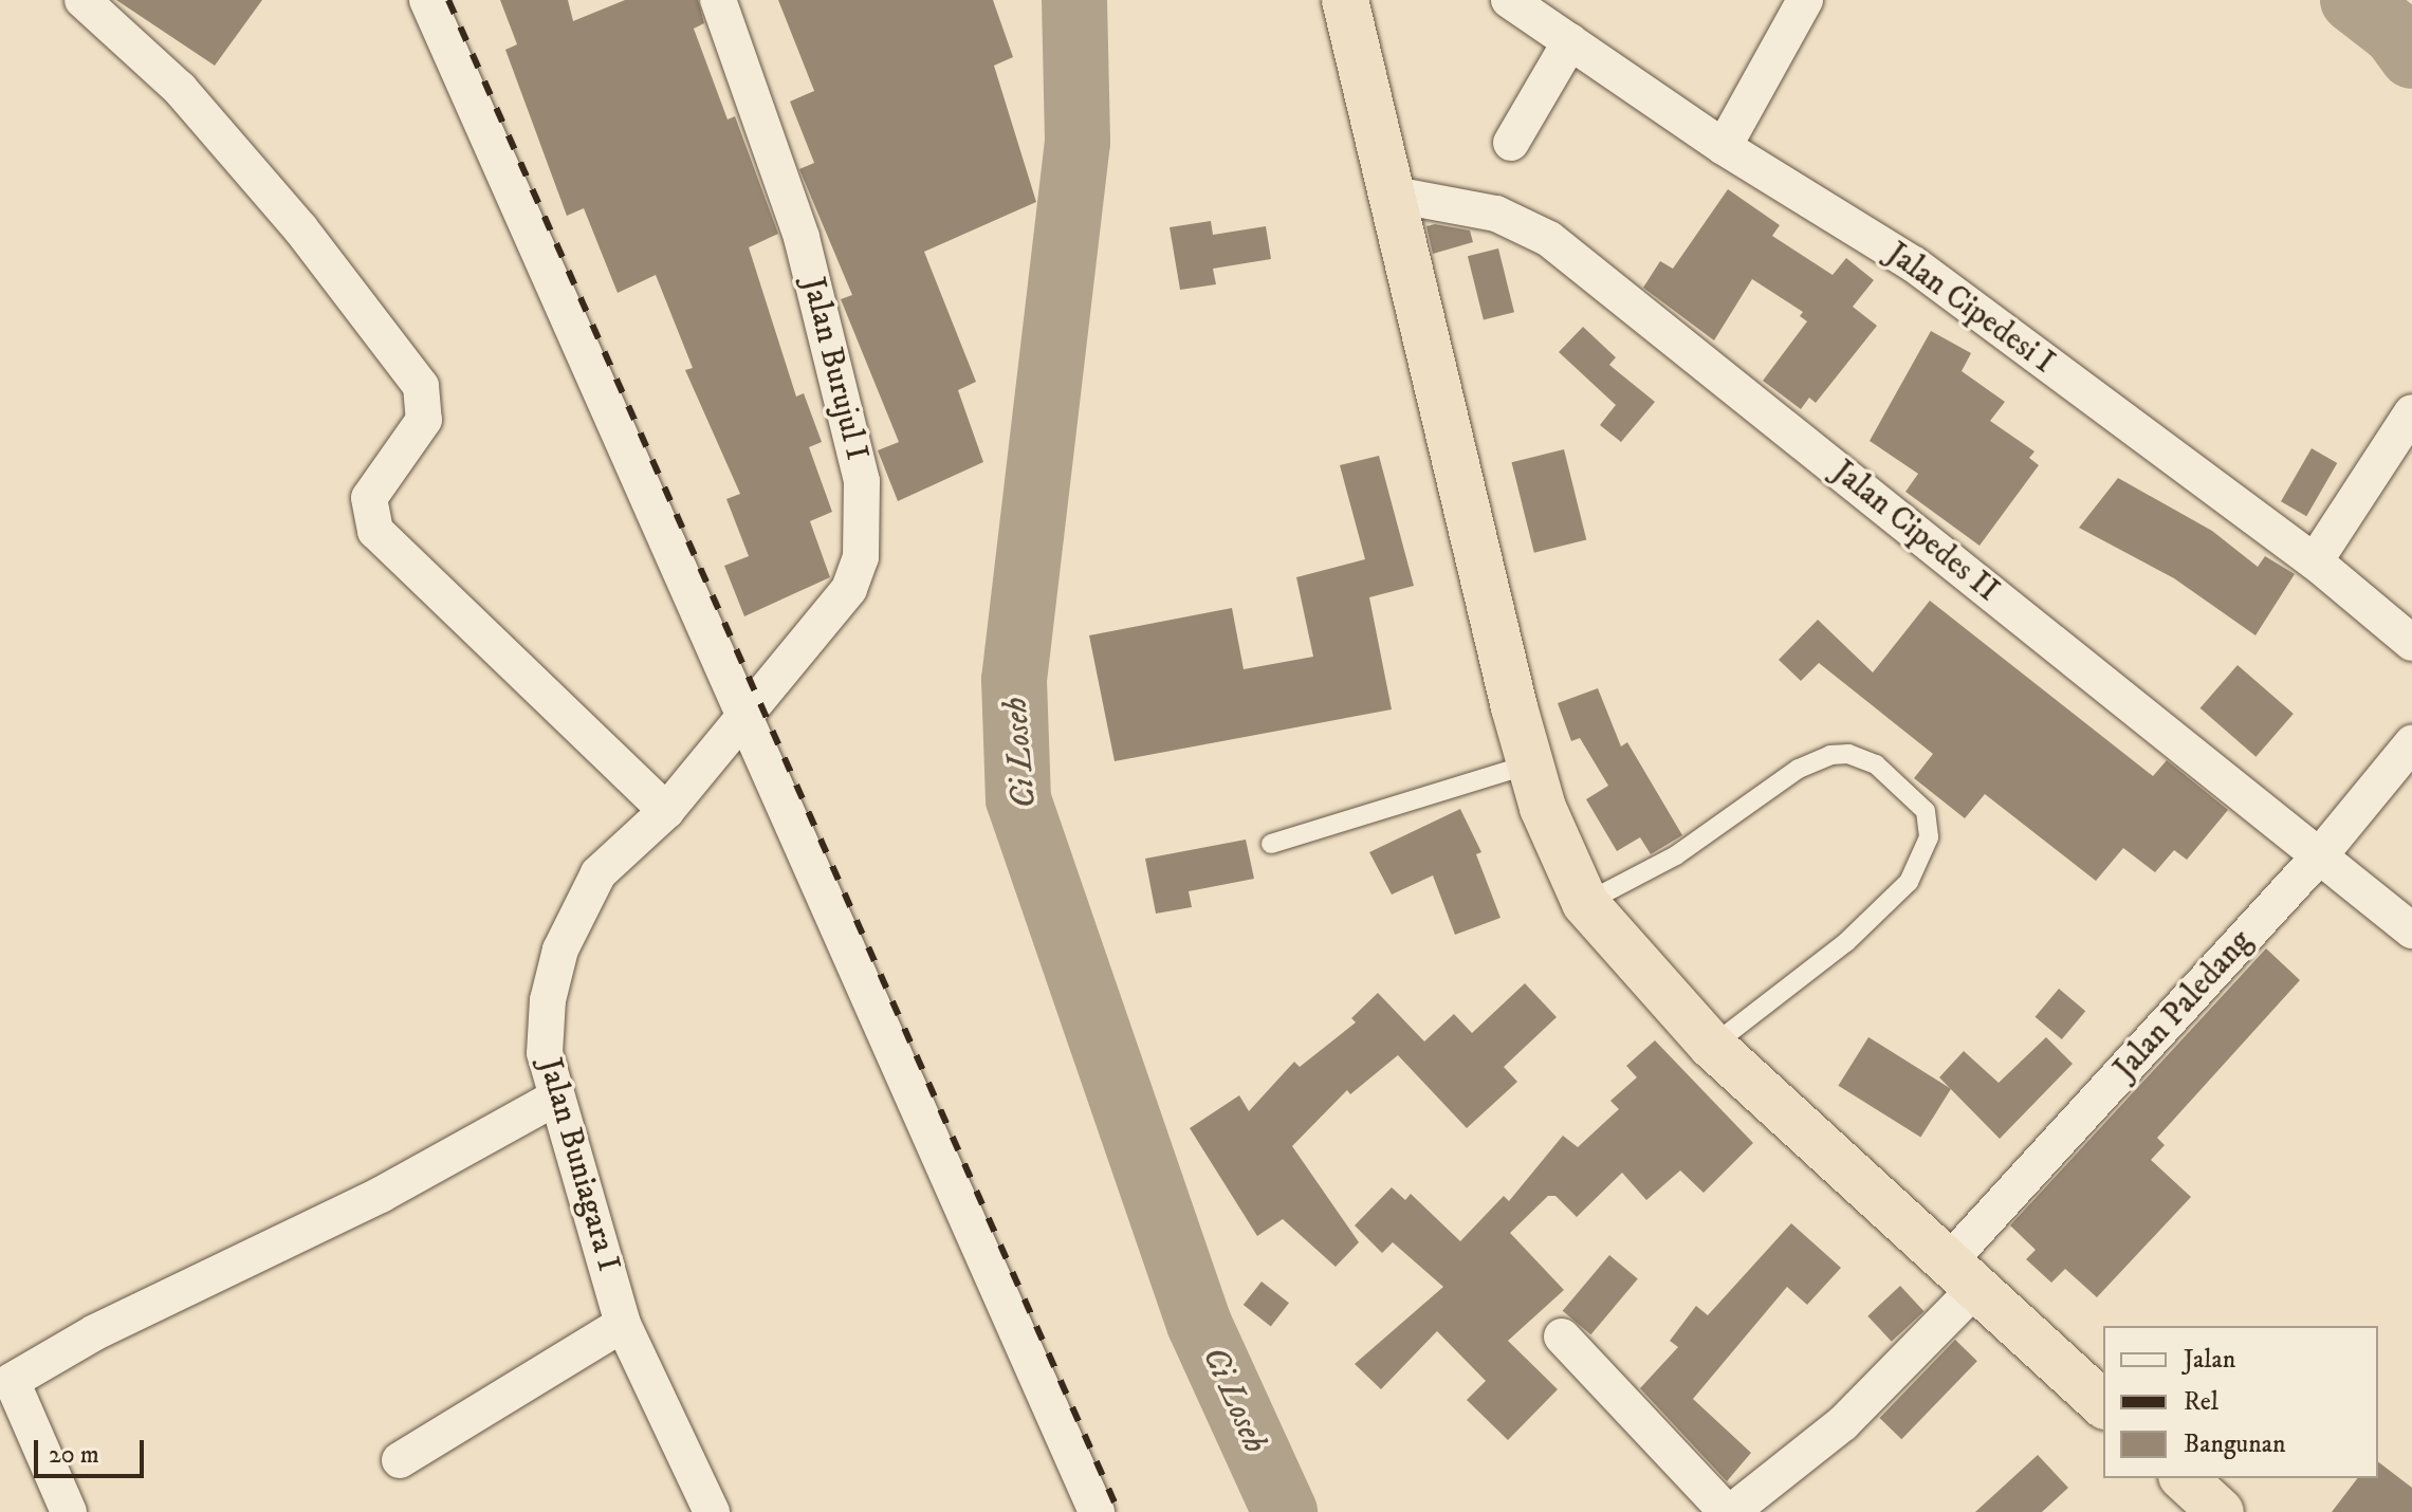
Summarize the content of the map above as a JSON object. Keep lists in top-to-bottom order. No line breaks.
{"streets":{"street":["Jalan Cipedesi I","Jalan Burujul I","Jalan Cipedes II","Jalan Paledang","Jalan Buniagara I"]},"crossings":[["Jalan Burujul I","Jalan Buniagara I"],["Jalan Cipedes II","Jalan Paledang"]],"water":["Ci Loseh"],"legend":["Jalan","Rel","Bangunan"],"scale_bar":"20 m"}
